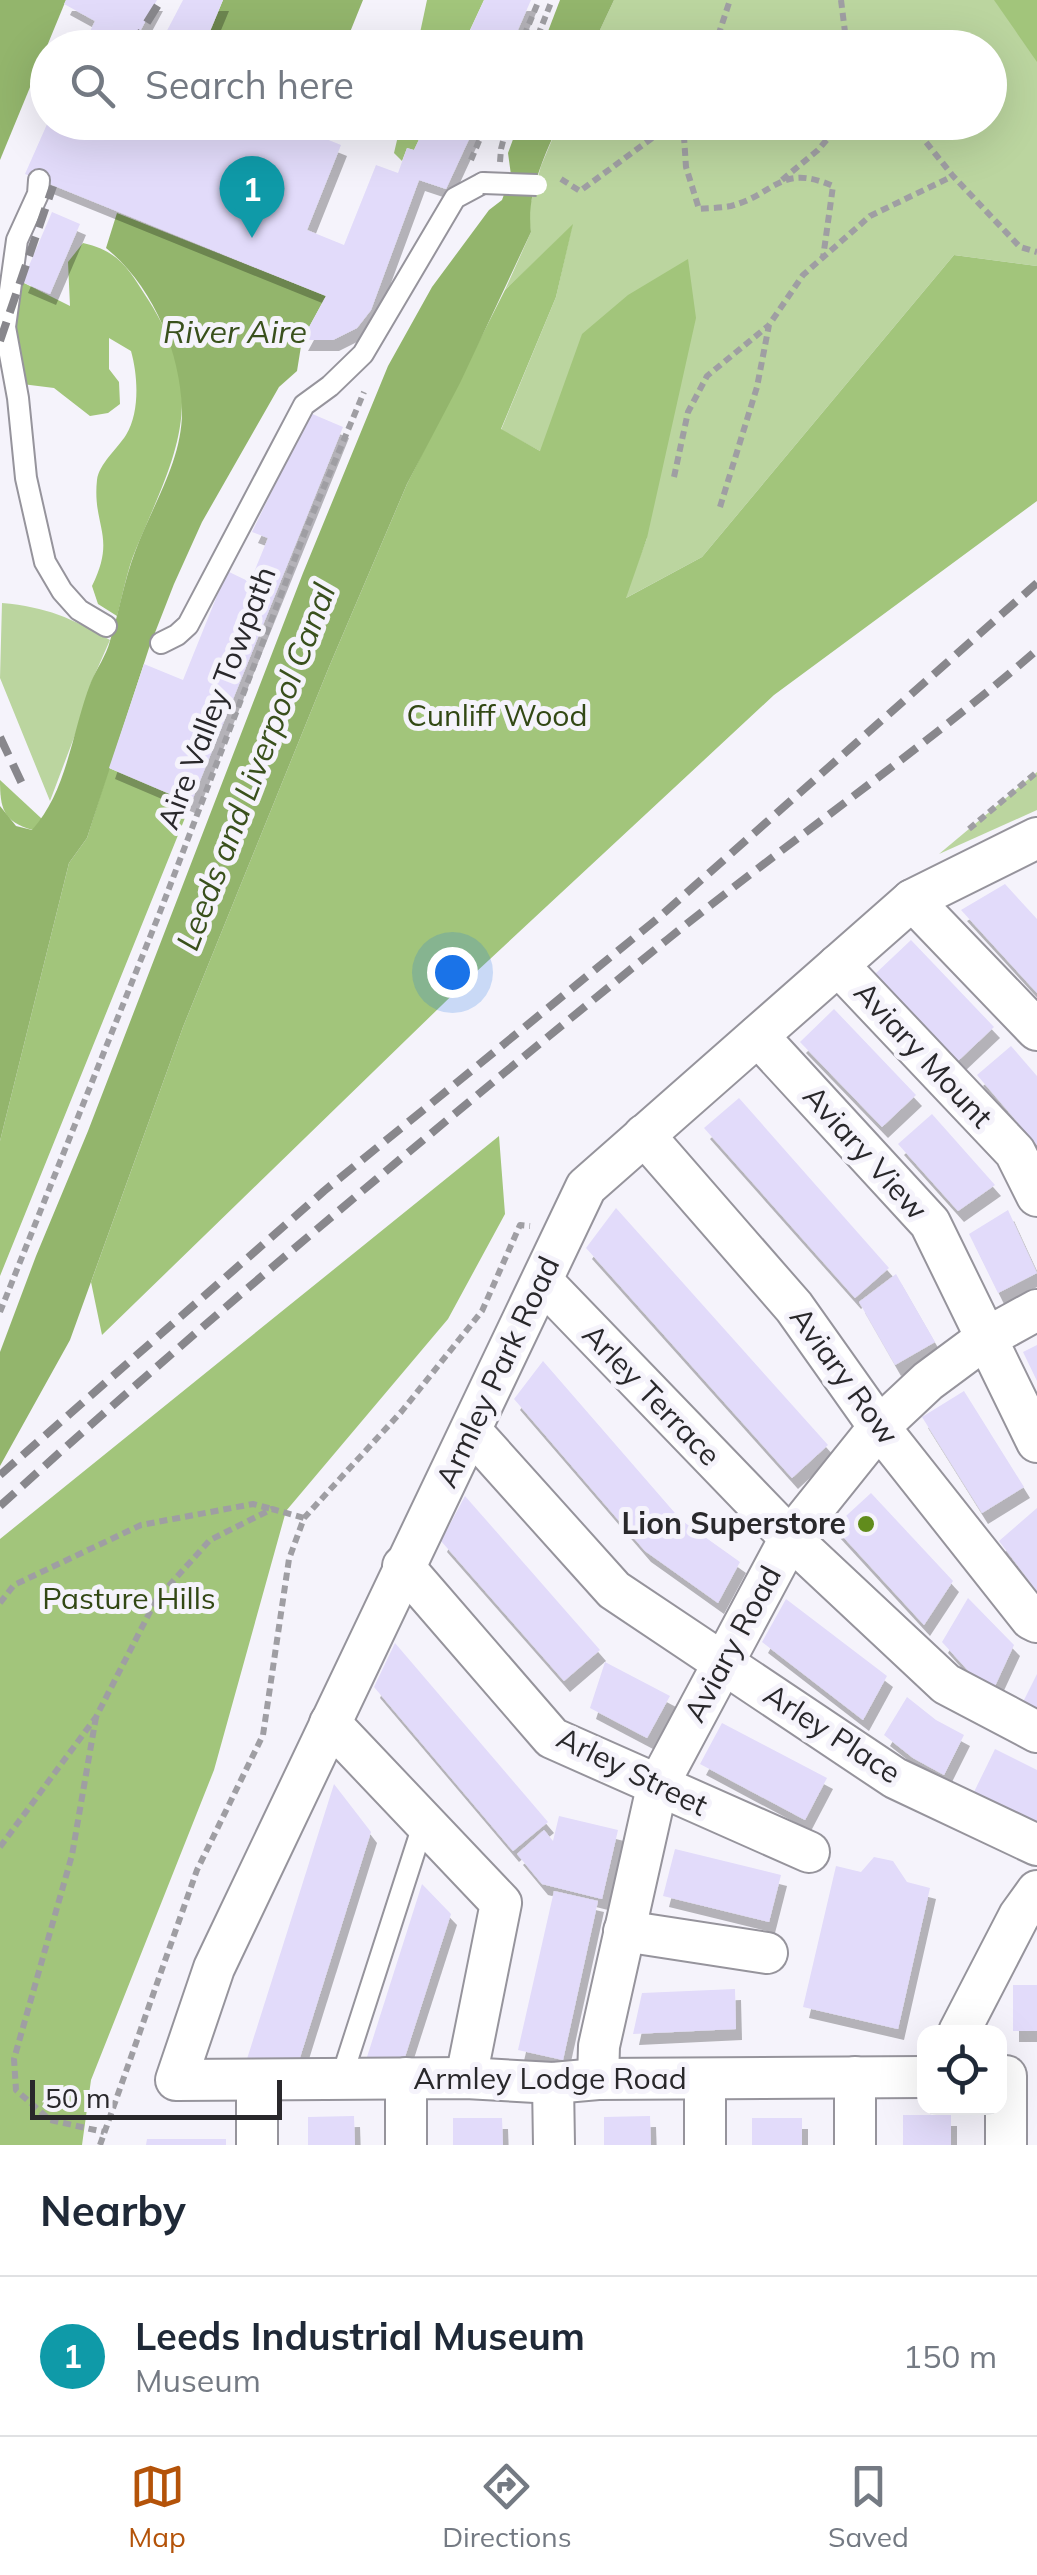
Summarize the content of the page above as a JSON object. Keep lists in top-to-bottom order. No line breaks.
{"streets":{"street":["Aviary Mount","Aviary View","Armley Park Road","Aviary Row","Arley Terrace","Aviary Road","Arley Place","Arley Street","Armley Lodge Road"],"path":["Aire Valley Towpath"]},"crossings":[["Aviary Mount","Armley Park Road"],["Aviary View","Armley Park Road"],["Aviary View","Aviary Road"],["Armley Park Road","Aviary Row"],["Armley Park Road","Arley Terrace"],["Armley Park Road","Arley Place"],["Armley Park Road","Arley Street"],["Armley Park Road","Armley Lodge Road"],["Aviary Row","Aviary Road"],["Arley Terrace","Aviary Road"],["Aviary Road","Arley Place"],["Aviary Road","Arley Street"],["Aviary Road","Armley Lodge Road"]],"water":["River Aire","Leeds and Liverpool Canal"],"parks":["Cunliff Wood","Pasture Hills"],"places":["Lion Superstore"],"scale_bar":"50 m","page":{"search":"Search here","pins":"1","scale":"50 m","heading":"Nearby","list":[{"mark":"1","name":"Leeds Industrial Museum","note":"Museum","value":"150 m"}],"nav":["Map","Directions","Saved"]}}
